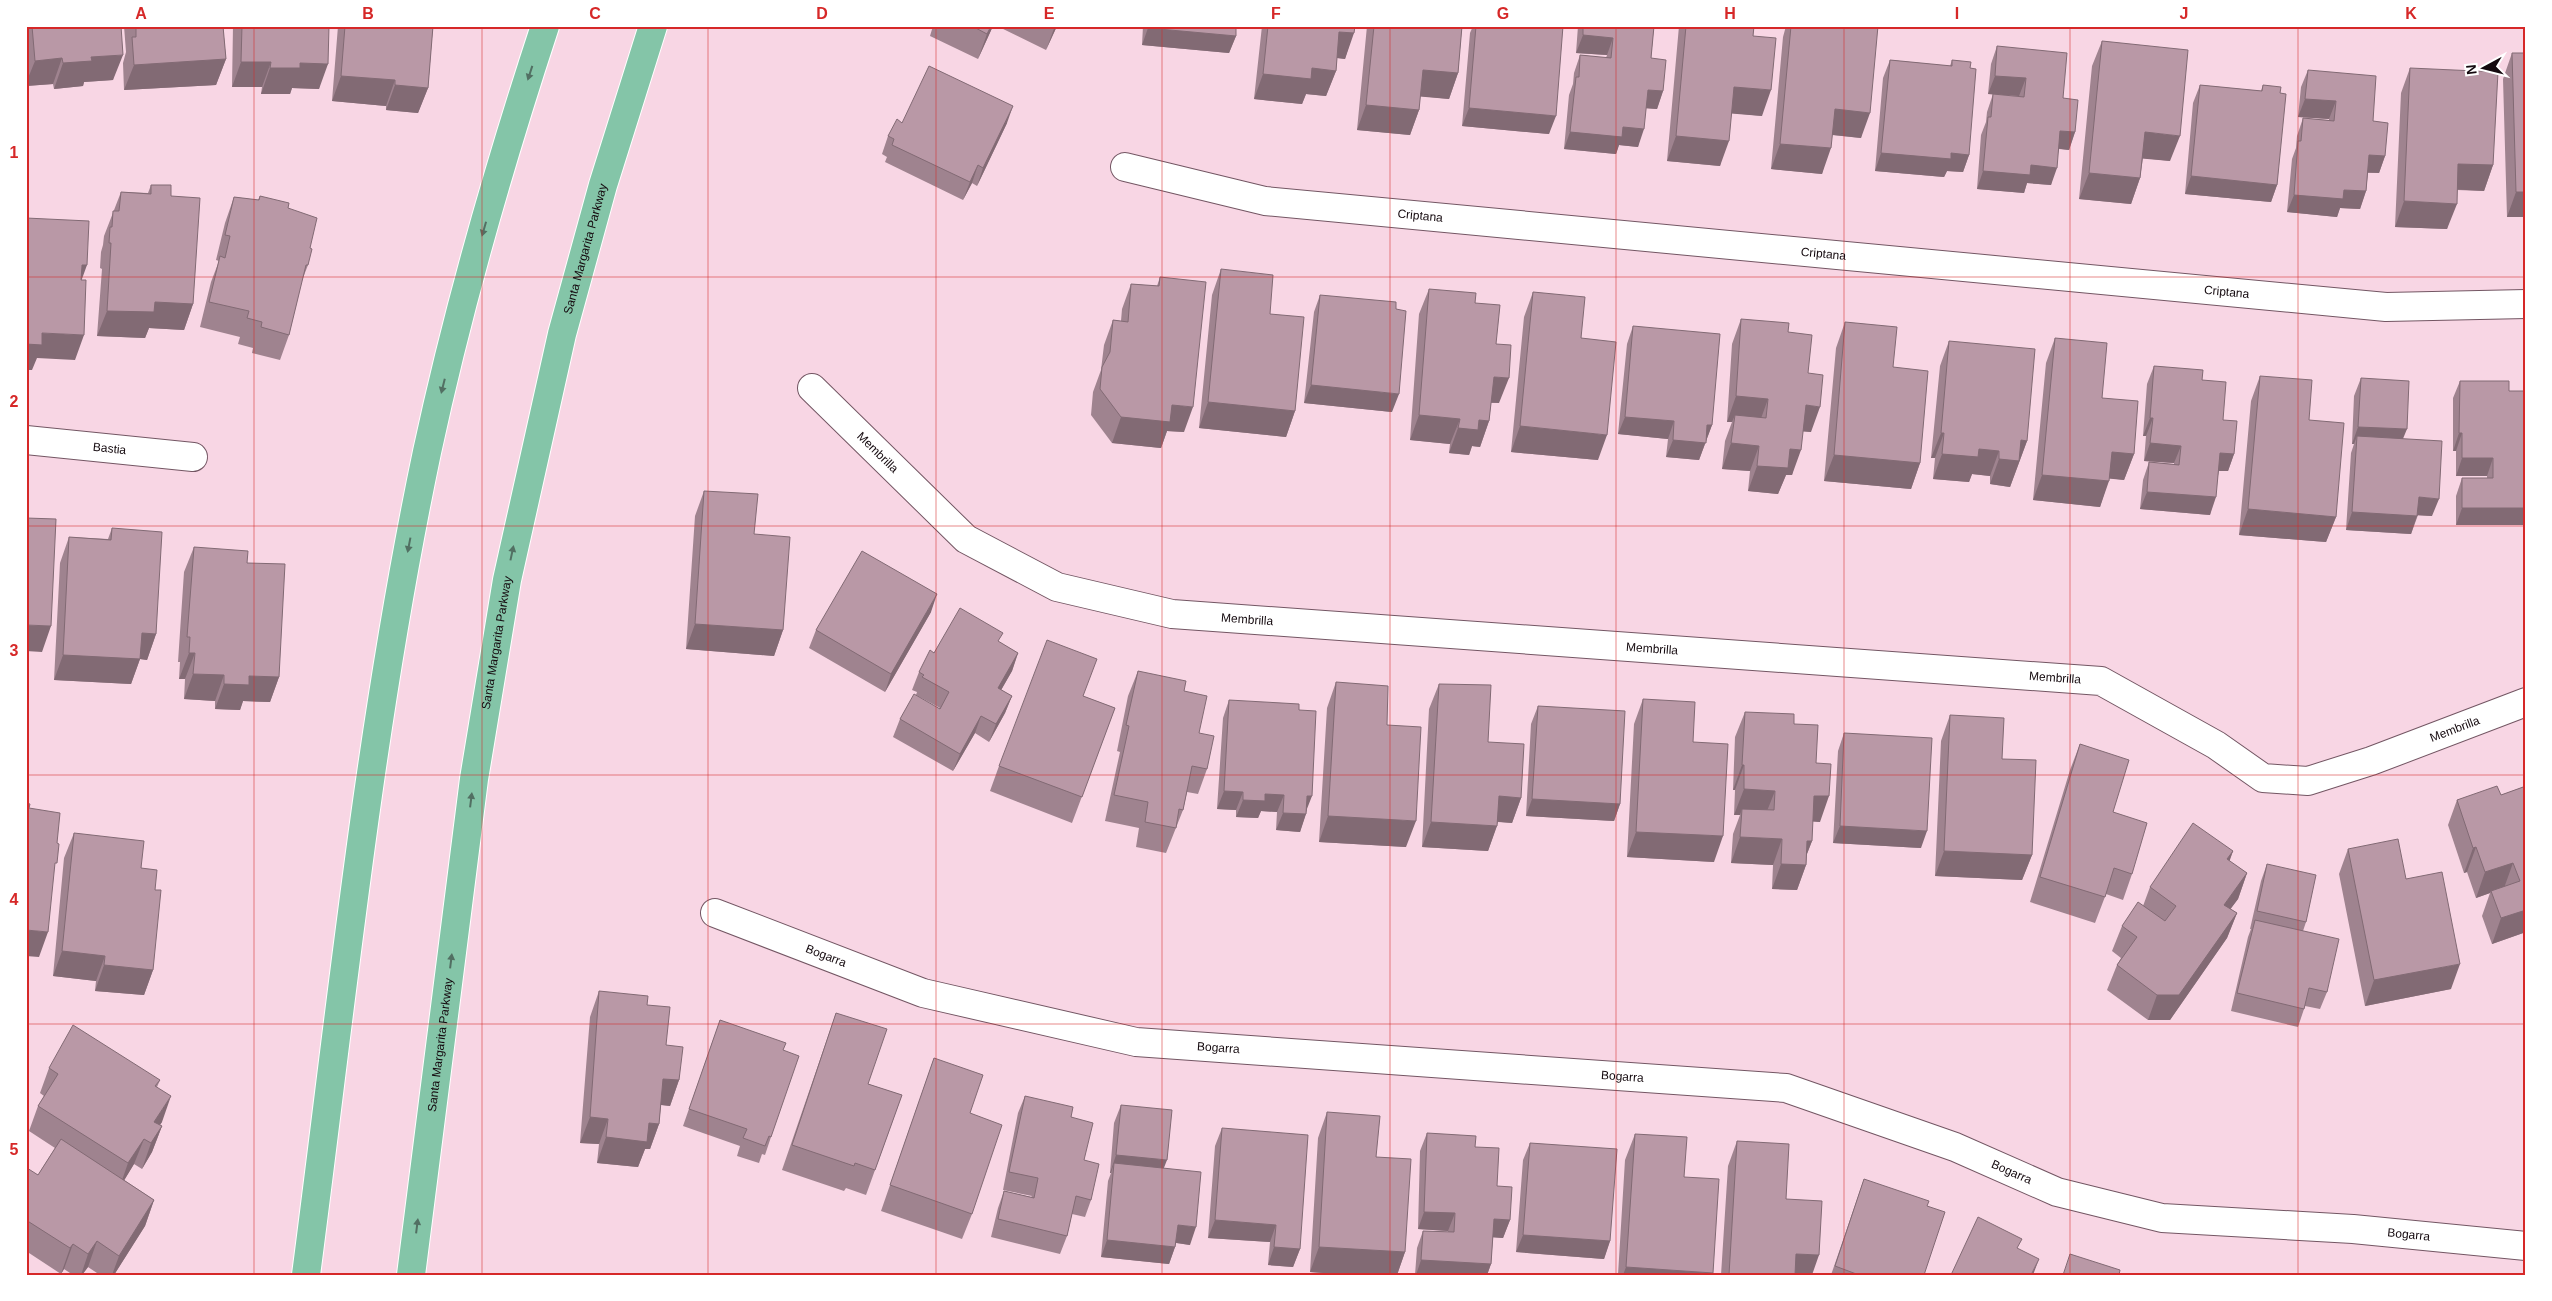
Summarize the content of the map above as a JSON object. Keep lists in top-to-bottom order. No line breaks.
{"streets":{"main road":["Santa Margarita Parkway"],"street":["Criptana","Bastia","Membrilla","Bogarra"]},"north":"left","grid":{"columns":["A","B","C","D","E","F","G","H","I","J","K"],"rows":["1","2","3","4","5"]}}
